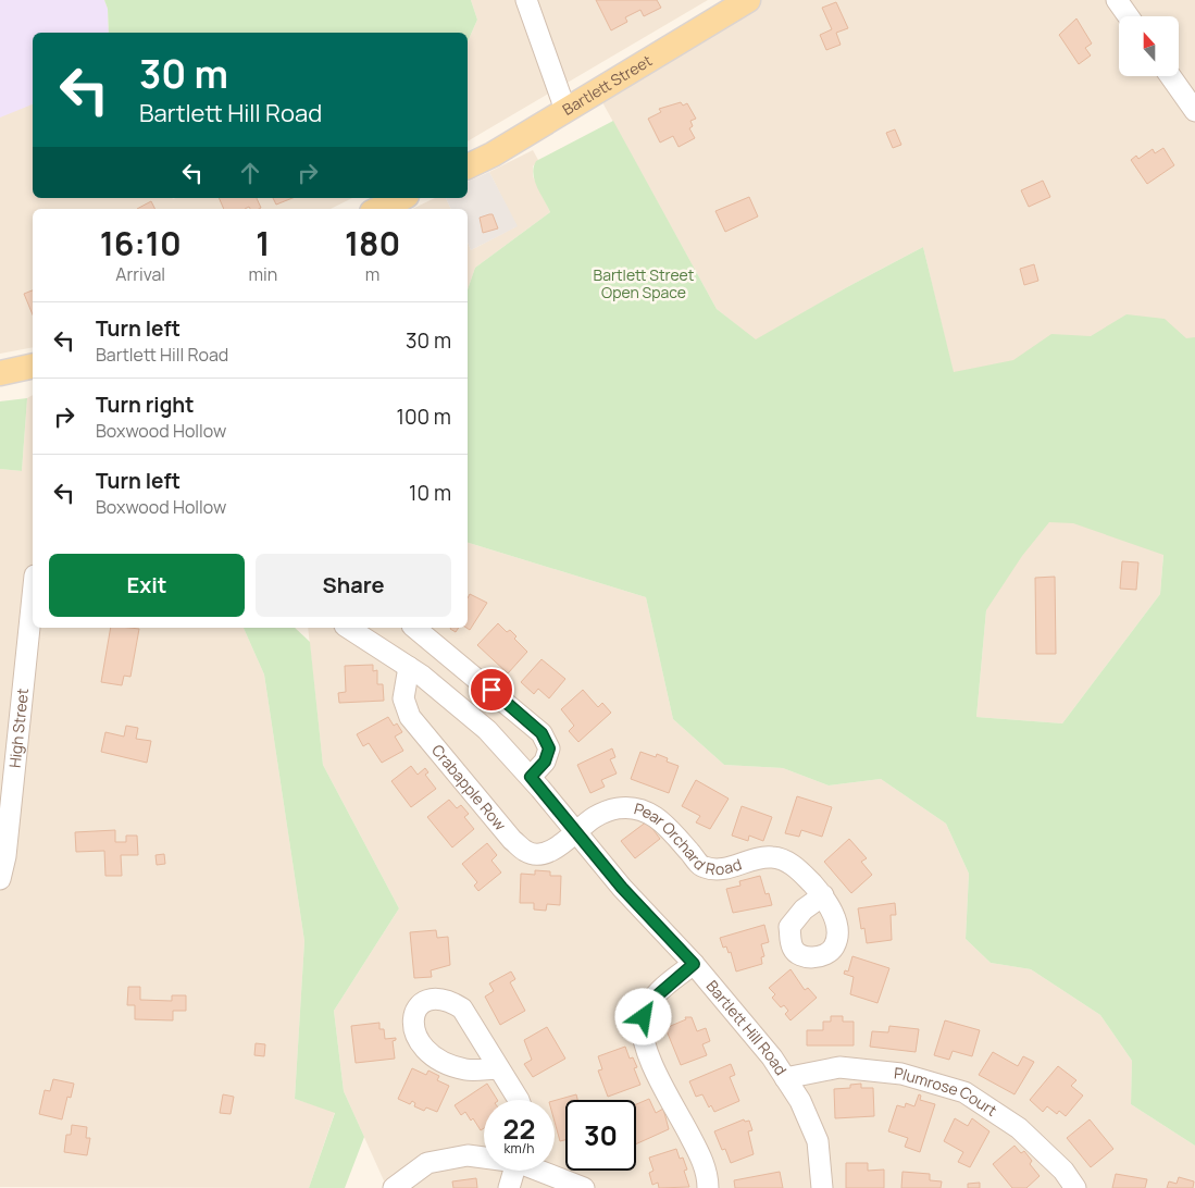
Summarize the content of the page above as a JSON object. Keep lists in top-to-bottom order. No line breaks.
{"streets":{"main road":["Bartlett Street"],"street":["High Street","Crabapple Row","Pear Orchard Road","Bartlett Hill Road","Plumrose Court"]},"crossings":[["Crabapple Row","Pear Orchard Road"],["Crabapple Row","Bartlett Hill Road"],["Pear Orchard Road","Bartlett Hill Road"],["Bartlett Hill Road","Plumrose Court"]],"parks":["Bartlett Street Open Space"],"north":"top","page":{"turn":["30 m","Bartlett Hill Road"],"eta":["16:10","Arrival","1","min","180","m"],"list":[{"name":"Turn left","note":"Bartlett Hill Road","value":"30 m"},{"name":"Turn right","note":"Boxwood Hollow","value":"100 m"},{"name":"Turn left","note":"Boxwood Hollow","value":"10 m"}],"buttons":["Exit","Share"],"speed":"22 km/h","limit":"30"}}
